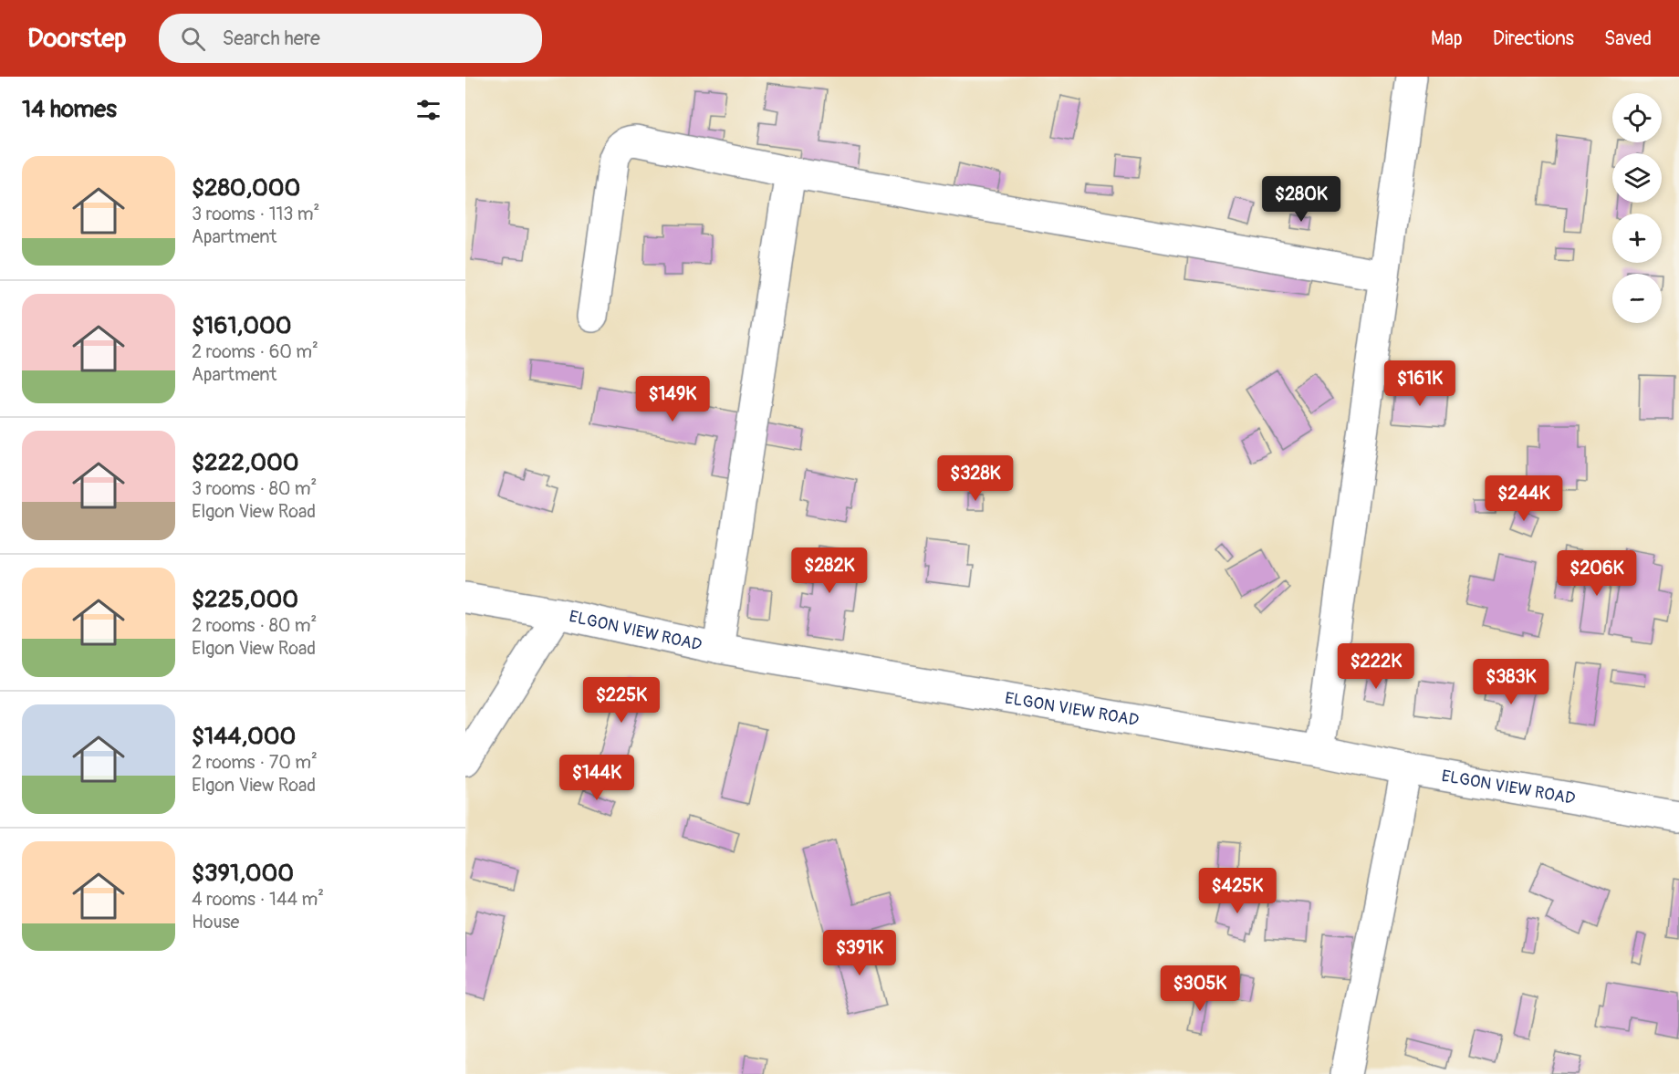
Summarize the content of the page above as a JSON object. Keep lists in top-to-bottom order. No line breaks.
{"streets":{"street":["ELGON VIEW ROAD"]},"page":{"header":"Doorstep","search":"Search here","nav":["Map","Directions","Saved"],"heading":"14 homes","map_buttons":["+","−"],"list":[{"name":"$280,000","note":"3 rooms · 113 m² · Apartment"},{"name":"$161,000","note":"2 rooms · 60 m² · Apartment"},{"name":"$222,000","note":"3 rooms · 80 m² · Elgon View Road"},{"name":"$225,000","note":"2 rooms · 80 m² · Elgon View Road"},{"name":"$144,000","note":"2 rooms · 70 m² · Elgon View Road"},{"name":"$391,000","note":"4 rooms · 144 m² · House"}],"price":["$280K","$161K","$149K","$328K","$244K","$282K","$206K","$222K","$383K","$225K","$144K","$425K","$391K","$305K"]}}
